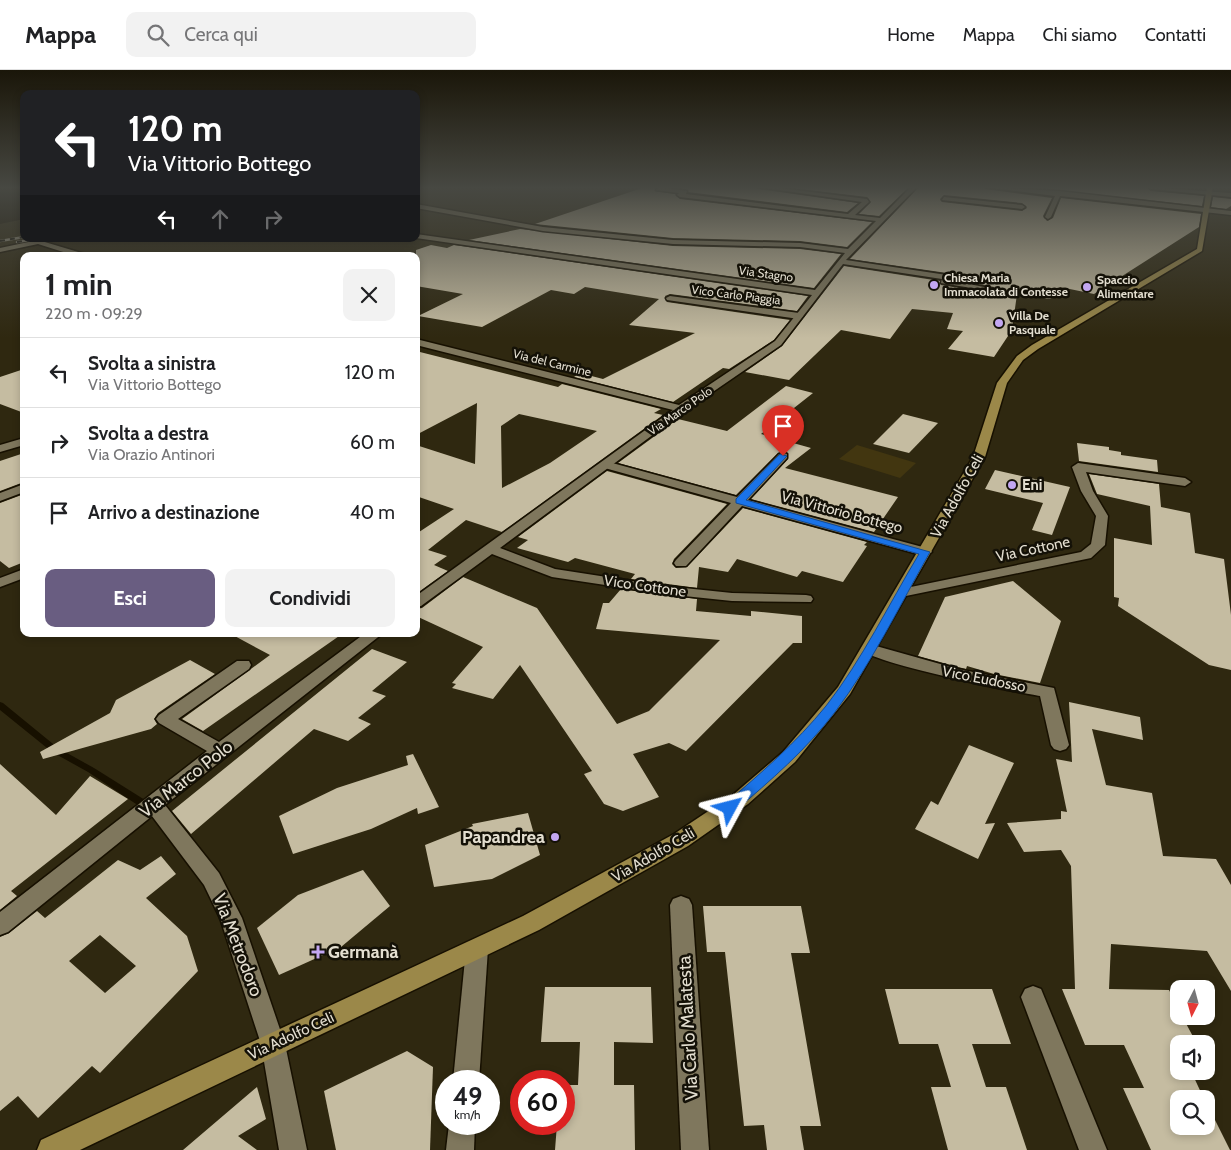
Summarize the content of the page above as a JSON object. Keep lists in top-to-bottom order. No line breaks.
{"streets":{"main road":["Via Adolfo Celi"],"street":["Via Stagno","Vico Carlo Piaggia","Via del Carmine","Via Marco Polo","Via Vittorio Bottego","Via Cottone","Vico Cottone","Vico Eudosso","Via Metrodoro","Via Carlo Malatesta"]},"crossings":[["Via Stagno","Via Marco Polo"],["Vico Carlo Piaggia","Via Marco Polo"],["Via del Carmine","Via Marco Polo"],["Via Marco Polo","Via Vittorio Bottego"],["Via Marco Polo","Vico Cottone"],["Via Marco Polo","Via Metrodoro"],["Via Adolfo Celi","Via Vittorio Bottego"],["Via Adolfo Celi","Via Cottone"],["Via Adolfo Celi","Vico Eudosso"],["Via Adolfo Celi","Via Metrodoro"]],"places":{"other":["Chiesa Maria Immacolata di Contesse","Spaccio Alimentare","Villa De Pasquale","Eni","Papandrea"],"health":["Germanà"]},"north":"bottom","page":{"header":"Mappa","search":"Cerca qui","nav":["Home","Mappa","Chi siamo","Contatti"],"turn":["120 m","Via Vittorio Bottego"],"heading":["1 min","220 m · 09:29"],"list":[{"name":"Svolta a sinistra","note":"Via Vittorio Bottego","value":"120 m"},{"name":"Svolta a destra","note":"Via Orazio Antinori","value":"60 m"},{"name":"Arrivo a destinazione","value":"40 m"}],"buttons":["Esci","Condividi"],"speed":"49 km/h","limit":"60"}}
